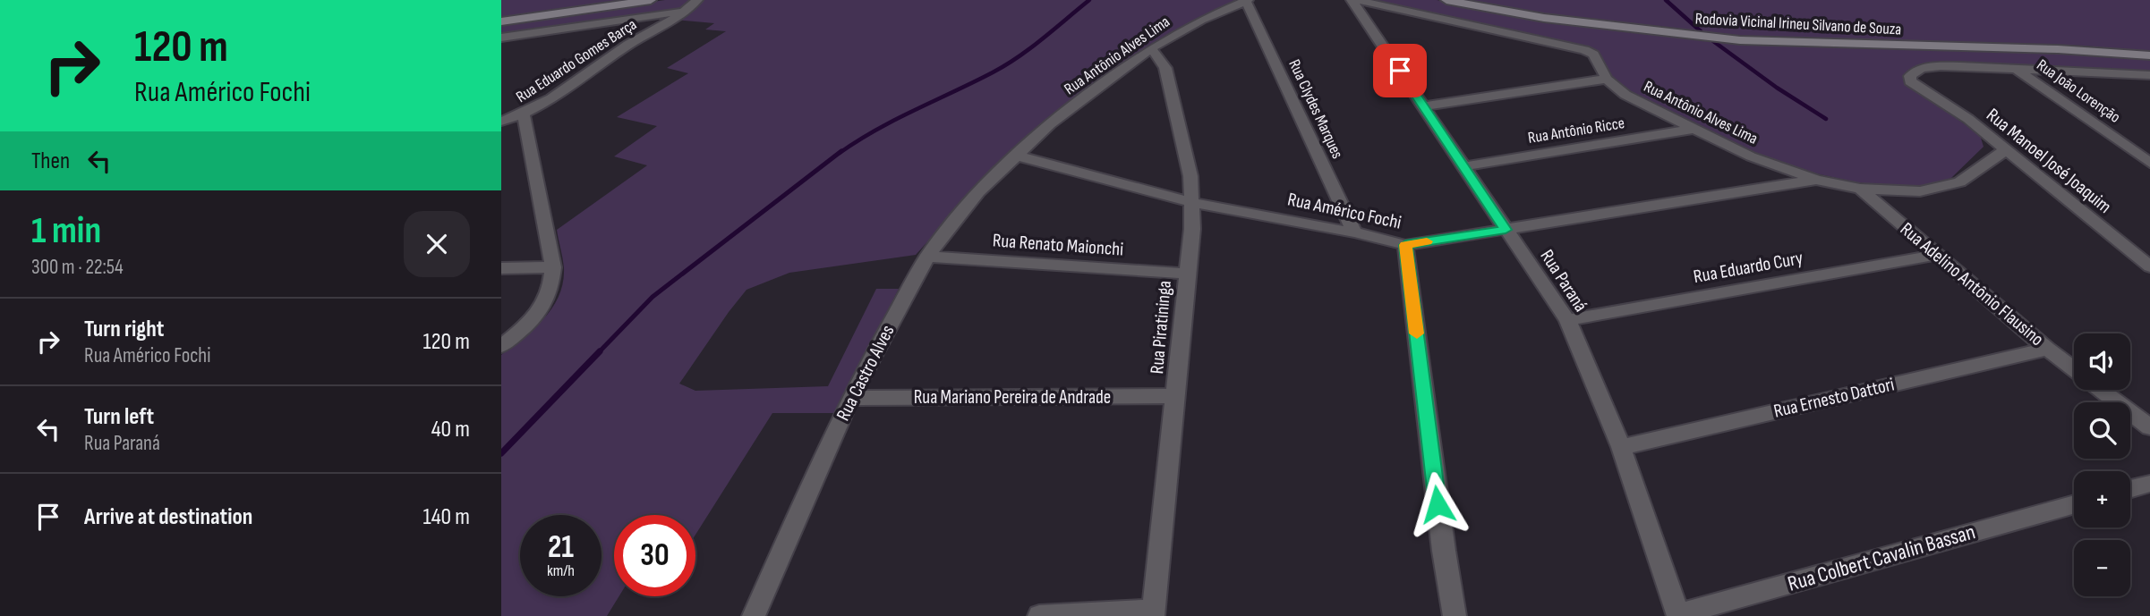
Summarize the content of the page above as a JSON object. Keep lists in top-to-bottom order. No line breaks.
{"streets":{"main road":["Rodovia Vicinal Irineu Silvano de Souza"],"street":["Rua Antônio Alves Lima","Rua Eduardo Gomes Barça","Rua João Lorenção","Rua Clydes Marques","Rua Antônio Ricce","Rua Manoel José Joaquim","Rua Américo Fochi","Rua Renato Maionchi","Rua Eduardo Cury","Rua Paraná","Rua Adelino Antônio Flausino","Rua Piratininga","Rua Castro Alves","Rua Mariano Pereira de Andrade","Rua Ernesto Dattori","Rua Colbert Cavalin Bassan"]},"crossings":[["Rua Antônio Alves Lima","Rua Clydes Marques"],["Rua Antônio Alves Lima","Rua Antônio Ricce"],["Rua Antônio Alves Lima","Rua Manoel José Joaquim"],["Rua Antônio Alves Lima","Rua Américo Fochi"],["Rua Antônio Alves Lima","Rua Paraná"],["Rua Antônio Alves Lima","Rua Adelino Antônio Flausino"],["Rua Antônio Alves Lima","Rua Piratininga"],["Rua Antônio Alves Lima","Rua Castro Alves"],["Rua João Lorenção","Rua Manoel José Joaquim"],["Rua Clydes Marques","Rua Américo Fochi"],["Rua Antônio Ricce","Rua Paraná"],["Rua Américo Fochi","Rua Paraná"],["Rua Américo Fochi","Rua Piratininga"],["Rua Américo Fochi","Rua Castro Alves"],["Rua Renato Maionchi","Rua Piratininga"],["Rua Renato Maionchi","Rua Castro Alves"],["Rua Eduardo Cury","Rua Paraná"],["Rua Eduardo Cury","Rua Adelino Antônio Flausino"],["Rua Paraná","Rua Ernesto Dattori"],["Rua Paraná","Rua Colbert Cavalin Bassan"],["Rua Adelino Antônio Flausino","Rua Ernesto Dattori"],["Rua Piratininga","Rua Mariano Pereira de Andrade"],["Rua Castro Alves","Rua Mariano Pereira de Andrade"]],"page":{"turn":["120 m","Rua Américo Fochi"],"then":"Then","heading":["1 min","300 m · 22:54"],"list":[{"name":"Turn right","note":"Rua Américo Fochi","value":"120 m"},{"name":"Turn left","note":"Rua Paraná","value":"40 m"},{"name":"Arrive at destination","value":"140 m"}],"map_buttons":["+","−"],"speed":"21 km/h","limit":"30"}}
